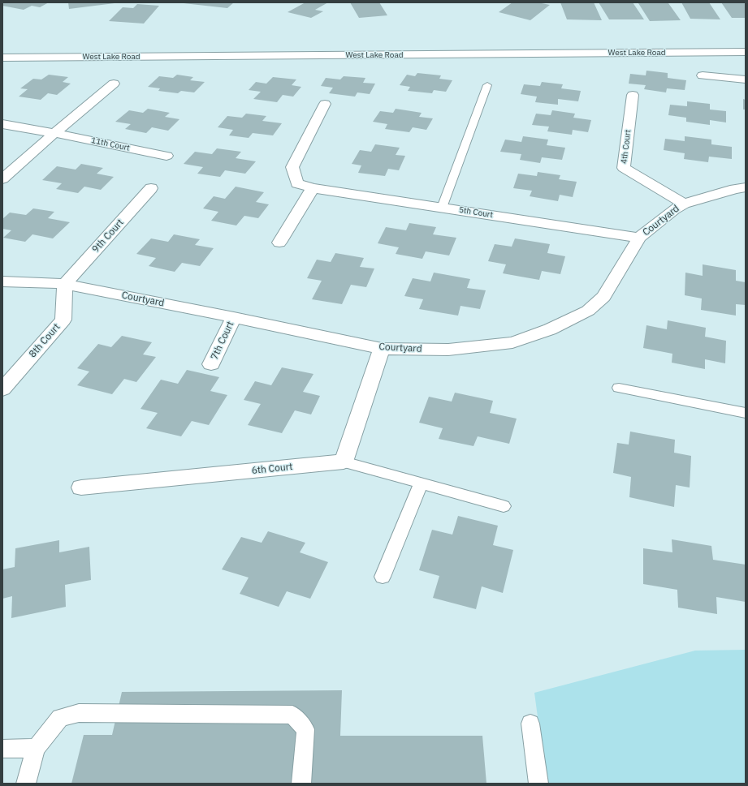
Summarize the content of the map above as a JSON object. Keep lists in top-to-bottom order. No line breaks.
{"streets":{"street":["West Lake Road","11th Court","4th Court","5th Court","Courtyard","9th Court","8th Court","7th Court","6th Court"]},"crossings":[["4th Court","Courtyard"],["5th Court","Courtyard"],["Courtyard","9th Court"],["Courtyard","8th Court"],["Courtyard","7th Court"],["9th Court","8th Court"]]}
